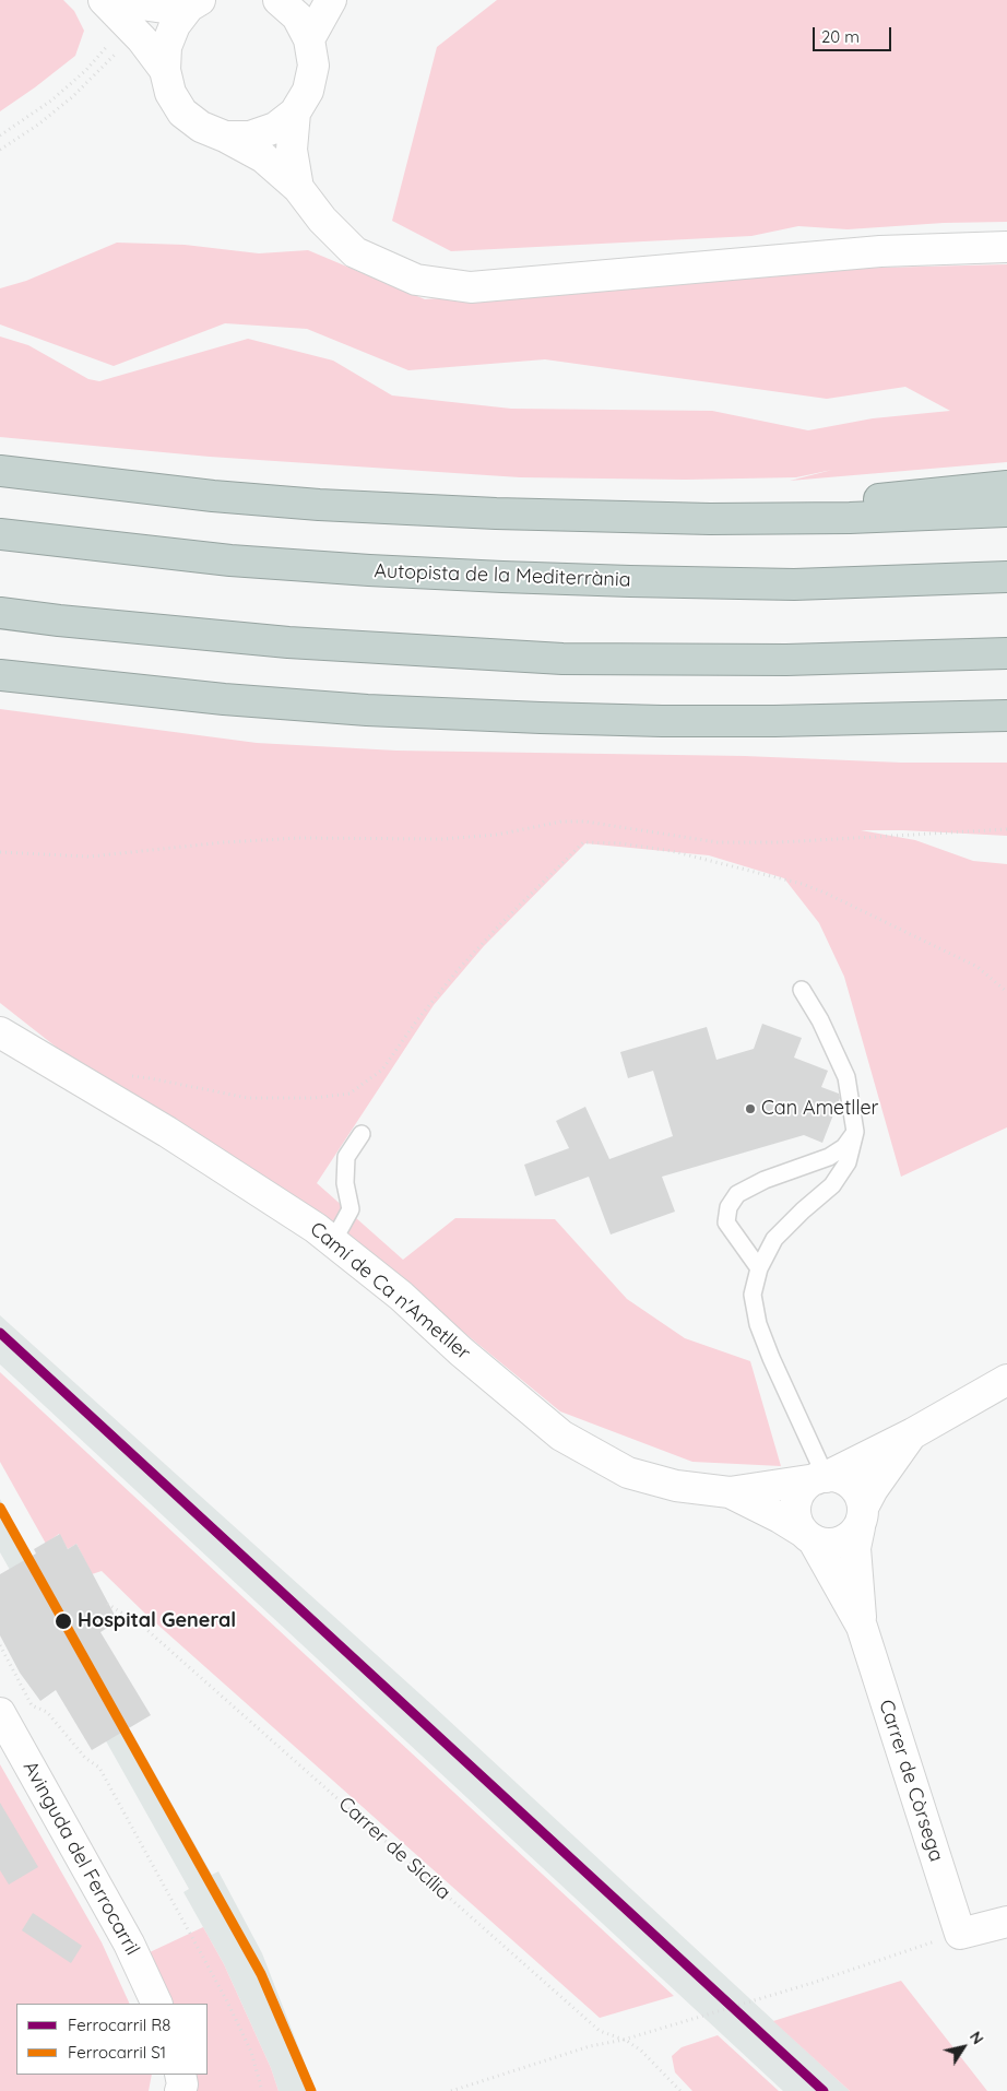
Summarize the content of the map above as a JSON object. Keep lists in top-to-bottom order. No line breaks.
{"streets":{"highway":["Autopista de la Mediterrània"],"street":["Camí de Ca n'Ametller","Carrer de Còrsega","Avinguda del Ferrocarril"],"path":["Carrer de Sicília"]},"crossings":[["Camí de Ca n'Ametller","Carrer de Còrsega"]],"places":["Can Ametller","Hospital General"],"lines":["rail line R8","rail line S1"],"legend":["Ferrocarril R8","Ferrocarril S1"],"scale_bar":"20 m","north":"top right"}
